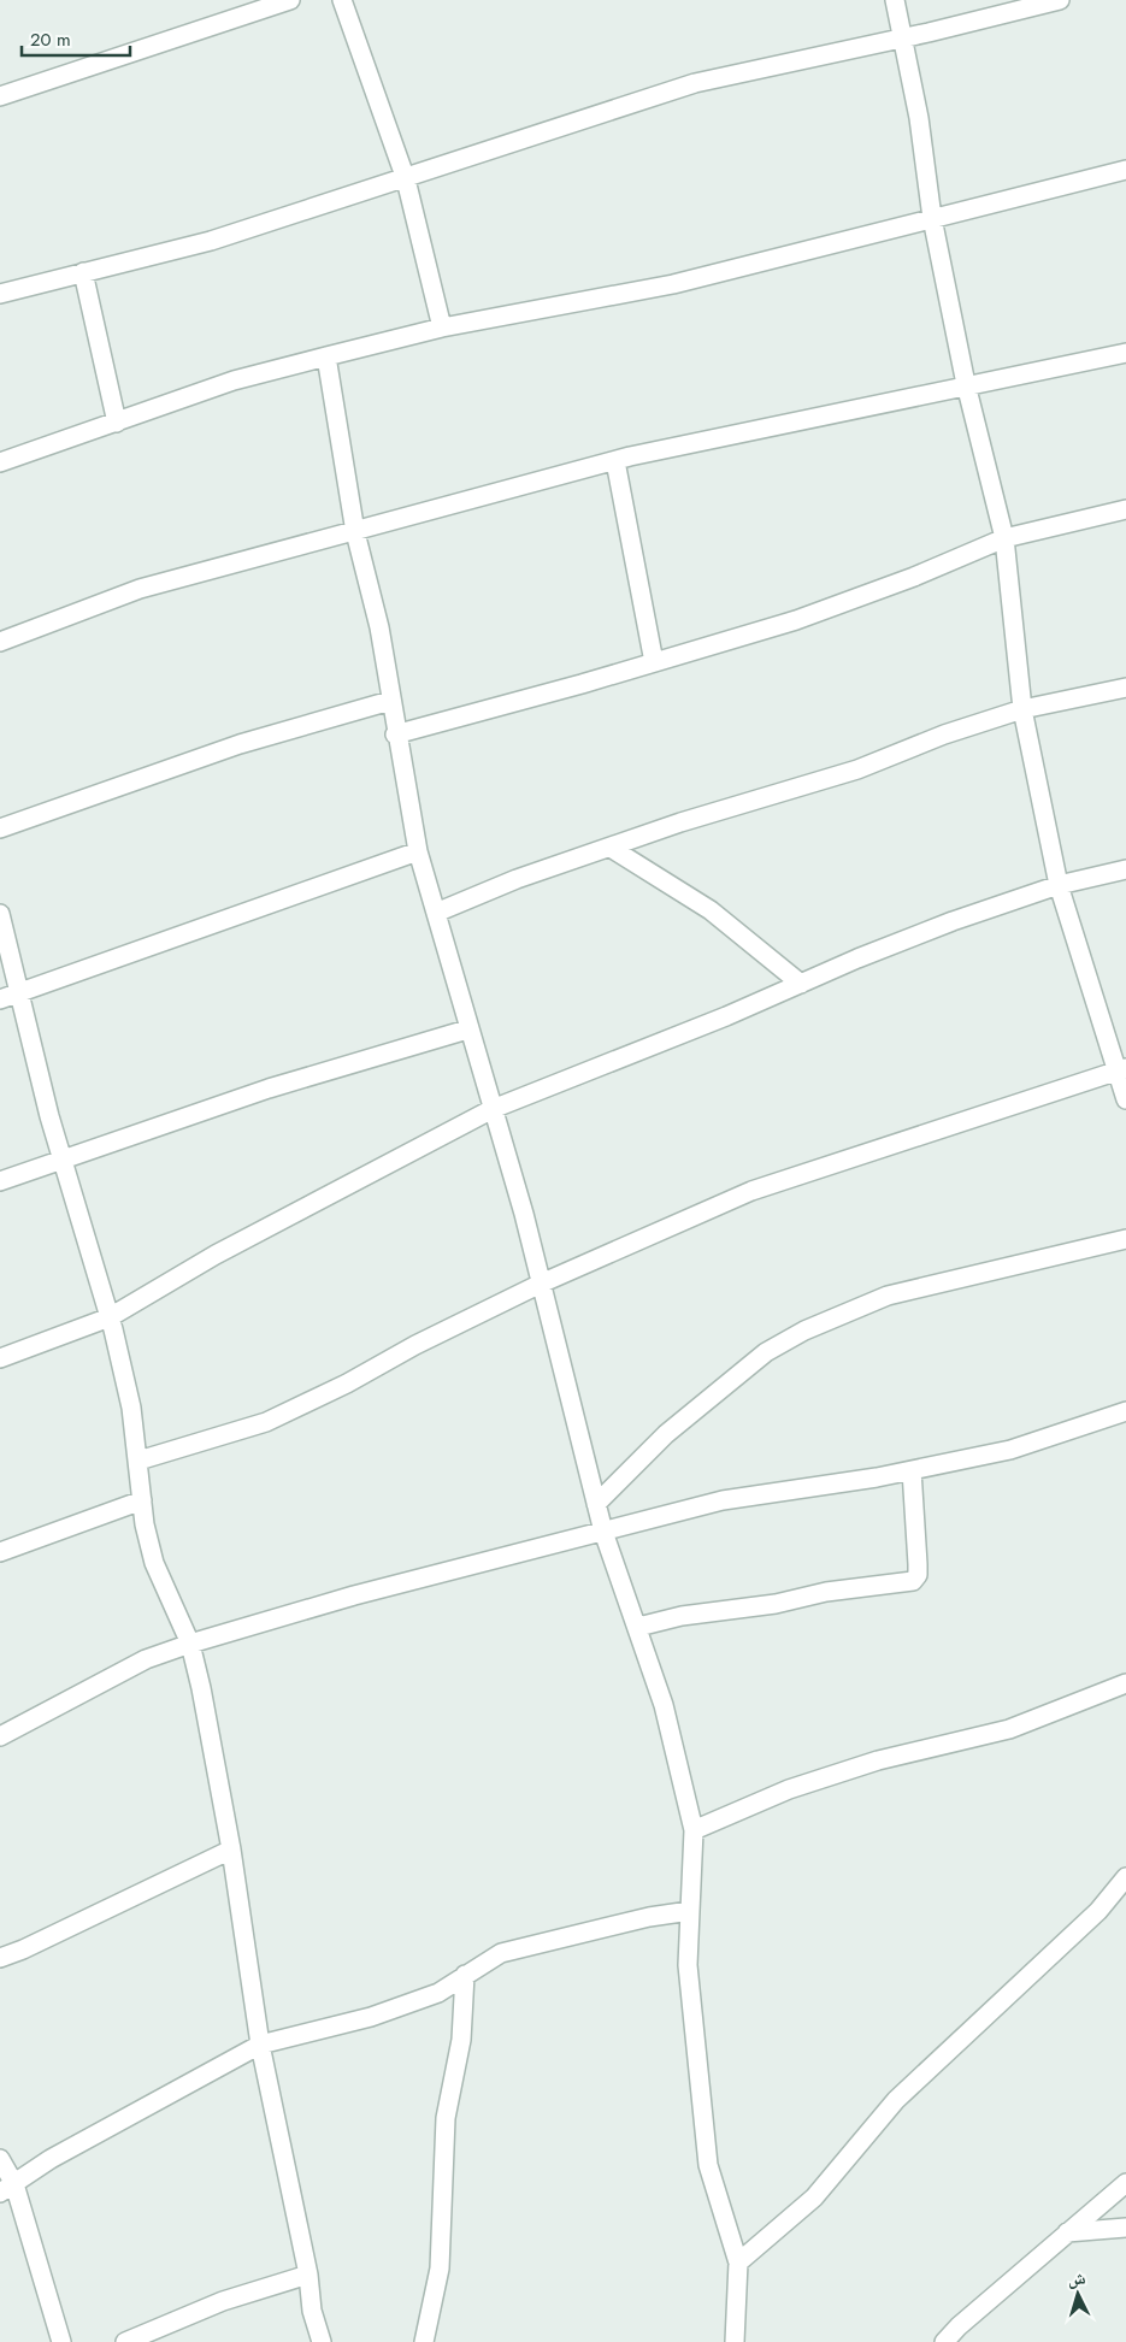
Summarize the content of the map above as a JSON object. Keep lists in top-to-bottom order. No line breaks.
{"scale_bar":"20 m","north":"top"}
